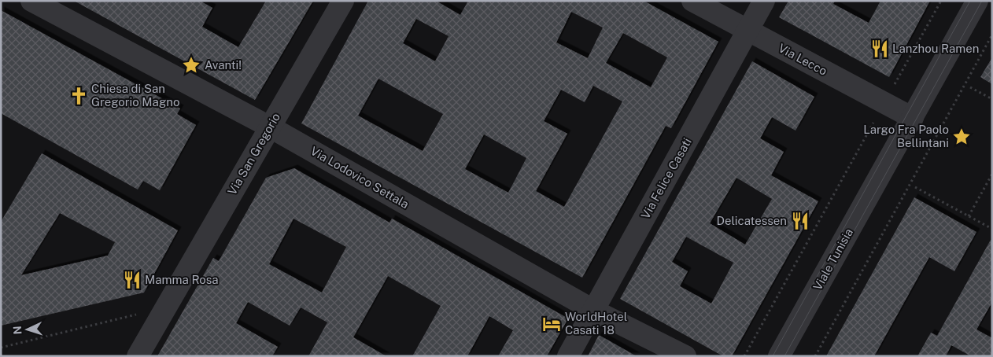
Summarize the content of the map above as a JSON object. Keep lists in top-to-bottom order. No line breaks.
{"streets":{"street":["Via Lecco","Via San Gregorio","Via Lodovico Settala","Via Felice Casati","Viale Tunisia"]},"crossings":[["Via Lecco","Via Felice Casati"],["Via Lecco","Viale Tunisia"],["Via San Gregorio","Via Lodovico Settala"],["Via Lodovico Settala","Via Felice Casati"]],"places":{"restaurant":["Lanzhou Ramen","Delicatessen","Mamma Rosa"],"place":["Avanti!","Largo Fra Paolo Bellintani"],"church":["Chiesa di San Gregorio Magno"],"hotel":["WorldHotel Casati 18"]},"north":"left"}
